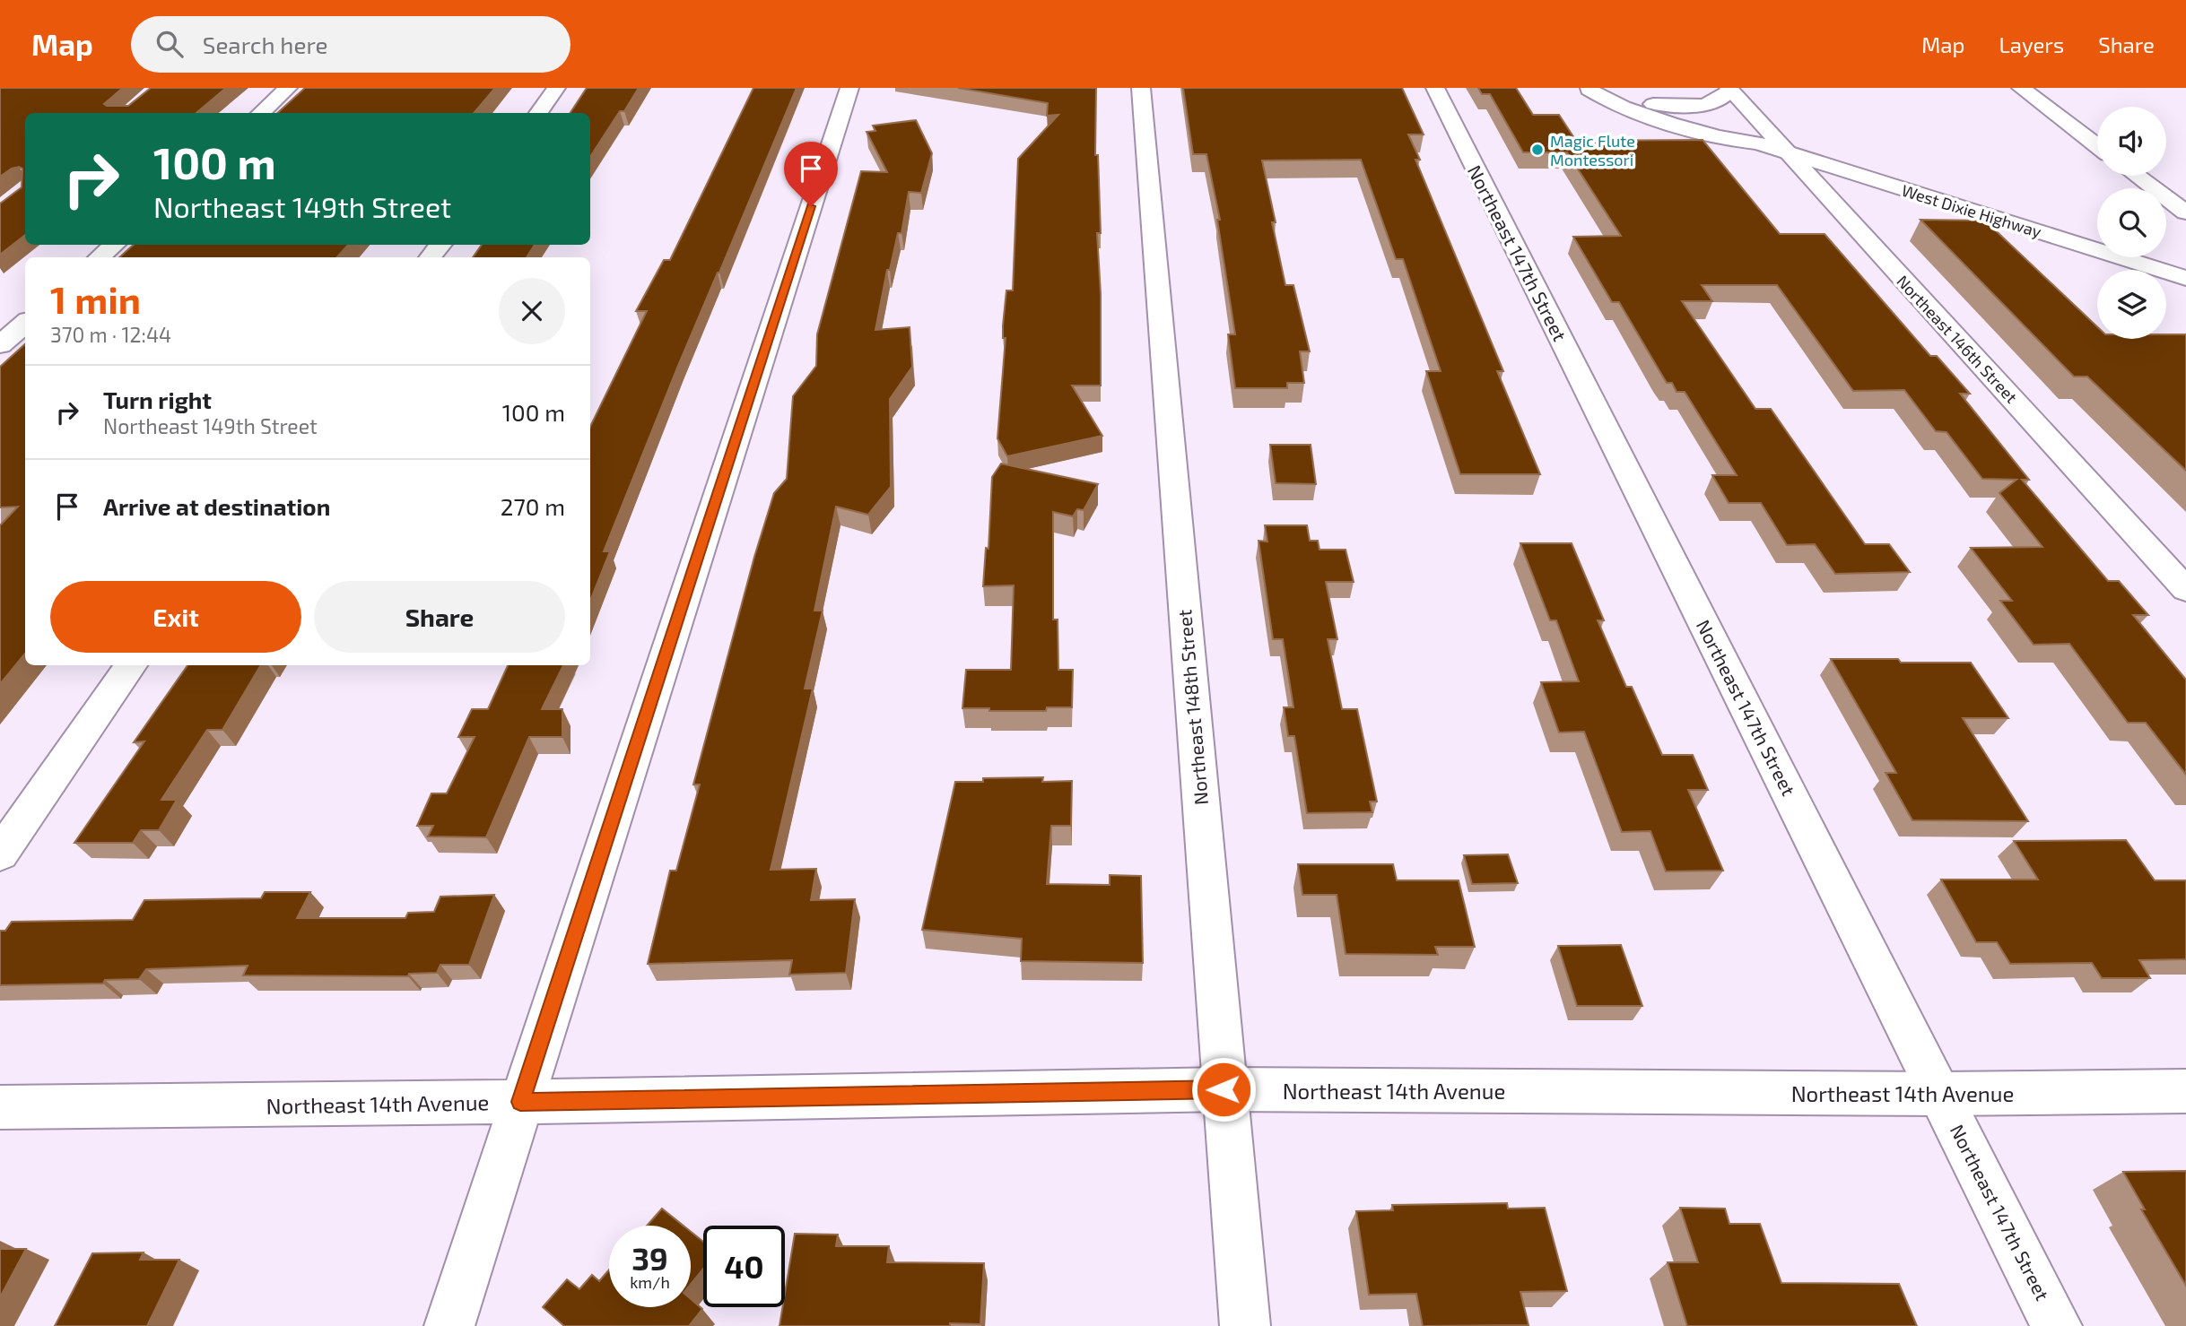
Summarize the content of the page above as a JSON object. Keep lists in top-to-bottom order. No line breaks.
{"streets":{"street":["West Dixie Highway","Northeast 147th Street","Northeast 146th Street","Northeast 148th Street","Northeast 14th Avenue"]},"crossings":[["West Dixie Highway","Northeast 146th Street"],["Northeast 147th Street","Northeast 14th Avenue"],["Northeast 148th Street","Northeast 14th Avenue"]],"places":["Magic Flute Montessori"],"page":{"header":"Map","search":"Search here","nav":["Map","Layers","Share"],"turn":["100 m","Northeast 149th Street"],"heading":["1 min","370 m · 12:44"],"list":[{"name":"Turn right","note":"Northeast 149th Street","value":"100 m"},{"name":"Arrive at destination","value":"270 m"}],"buttons":["Exit","Share"],"speed":"39 km/h","limit":"40"}}
